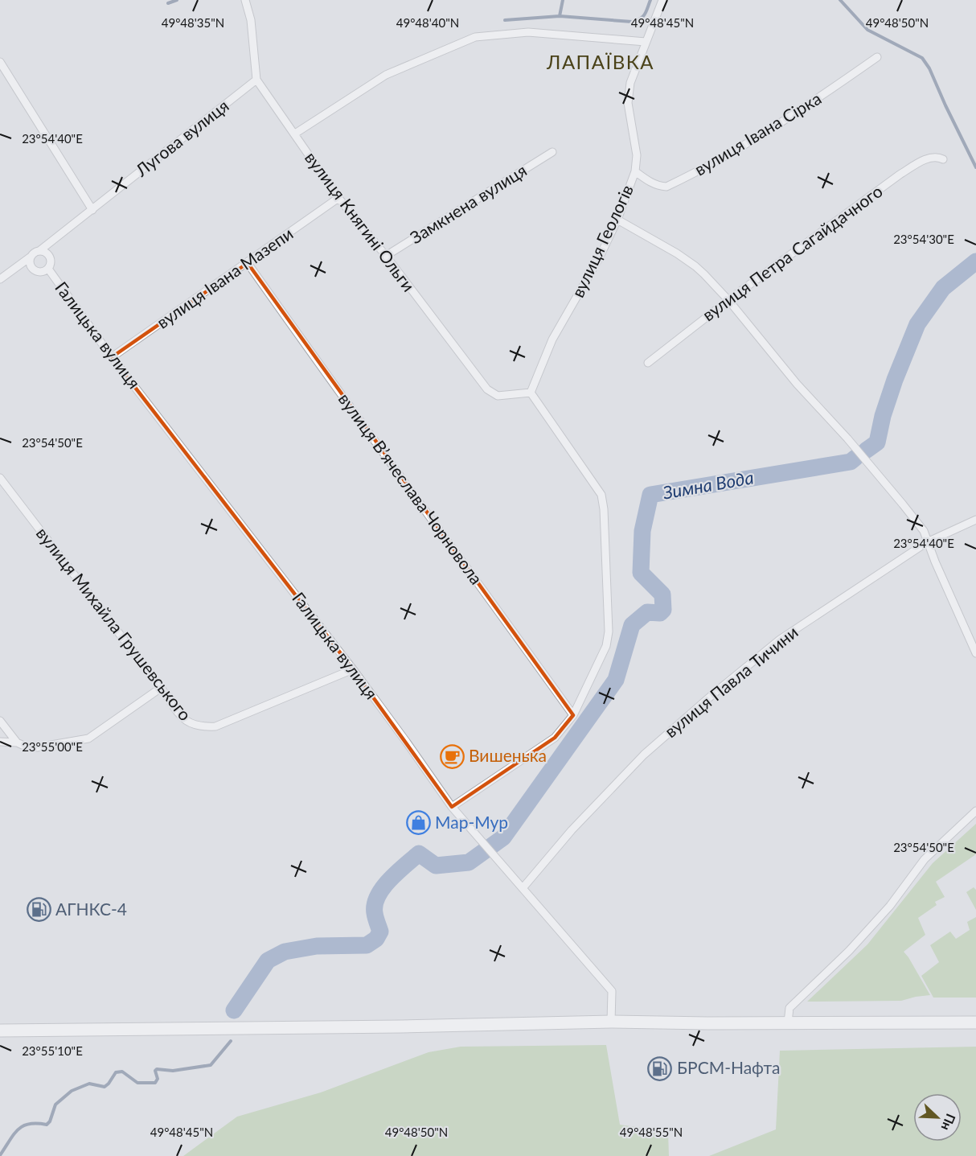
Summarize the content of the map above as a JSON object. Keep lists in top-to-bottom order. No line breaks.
{"streets":{"street":["вулиця Івана Сірка","Лугова вулиця","Замкнена вулиця","вулиця Княгині Ольги","вулиця Геологів","вулиця Петра Сагайдачного","вулиця Івана Мазепи","Галицька вулиця","вулиця Вʼячеслава Чорновола","вулиця Михайла Грушевського","вулиця Павла Тичини"]},"crossings":[["вулиця Івана Сірка","вулиця Геологів"],["Лугова вулиця","вулиця Княгині Ольги"],["Лугова вулиця","Галицька вулиця"],["Замкнена вулиця","вулиця Княгині Ольги"],["вулиця Княгині Ольги","вулиця Геологів"],["вулиця Княгині Ольги","вулиця Івана Мазепи"],["вулиця Івана Мазепи","Галицька вулиця"],["вулиця Івана Мазепи","вулиця Вʼячеслава Чорновола"],["Галицька вулиця","вулиця Михайла Грушевського"],["Галицька вулиця","вулиця Павла Тичини"]],"districts":["ЛАПАЇВКА"],"water":["Зимна Вода"],"places":{"cafe":["Вишенька"],"shop":["Мар-Мур"],"fuel station":["АГНКС-4","БРСМ-Нафта"]},"north":"bottom right","coordinates":["49°48'35\"N","49°48'40\"N","49°48'45\"N","49°48'50\"N","23°54'40\"E","23°54'30\"E","23°54'50\"E","23°55'00\"E","23°55'10\"E","49°48'55\"N"]}
